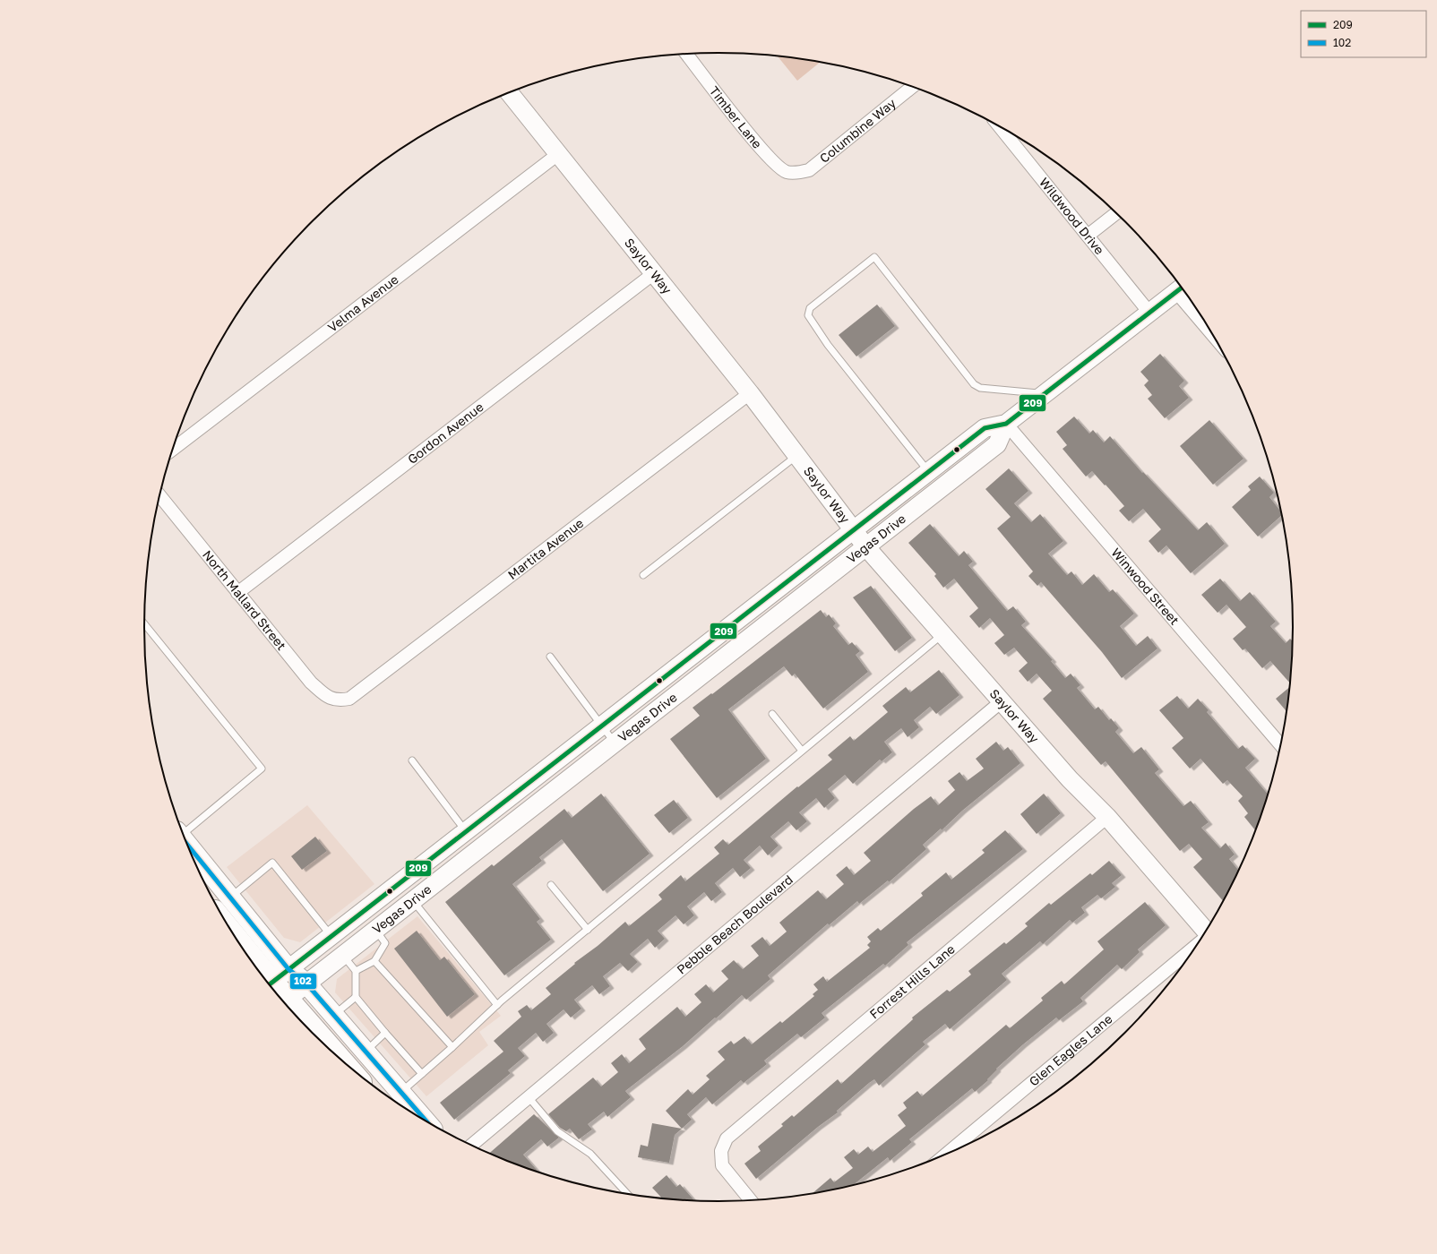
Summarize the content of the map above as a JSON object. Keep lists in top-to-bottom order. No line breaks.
{"streets":{"main road":["Saylor Way","Vegas Drive"],"street":["Timber Lane","Columbine Way","Wildwood Drive","Velma Avenue","Gordon Avenue","Martita Avenue","Winwood Street","North Mallard Street","Pebble Beach Boulevard","Forrest Hills Lane","Glen Eagles Lane"]},"crossings":[["Timber Lane","Columbine Way"],["Wildwood Drive","Vegas Drive"],["Saylor Way","Velma Avenue"],["Saylor Way","Gordon Avenue"],["Saylor Way","Vegas Drive"],["Saylor Way","Martita Avenue"],["Saylor Way","Pebble Beach Boulevard"],["Saylor Way","Forrest Hills Lane"],["Gordon Avenue","North Mallard Street"],["Vegas Drive","Winwood Street"],["Martita Avenue","North Mallard Street"]],"lines":["transit line 209","transit line 102"],"legend":["209","102"]}
